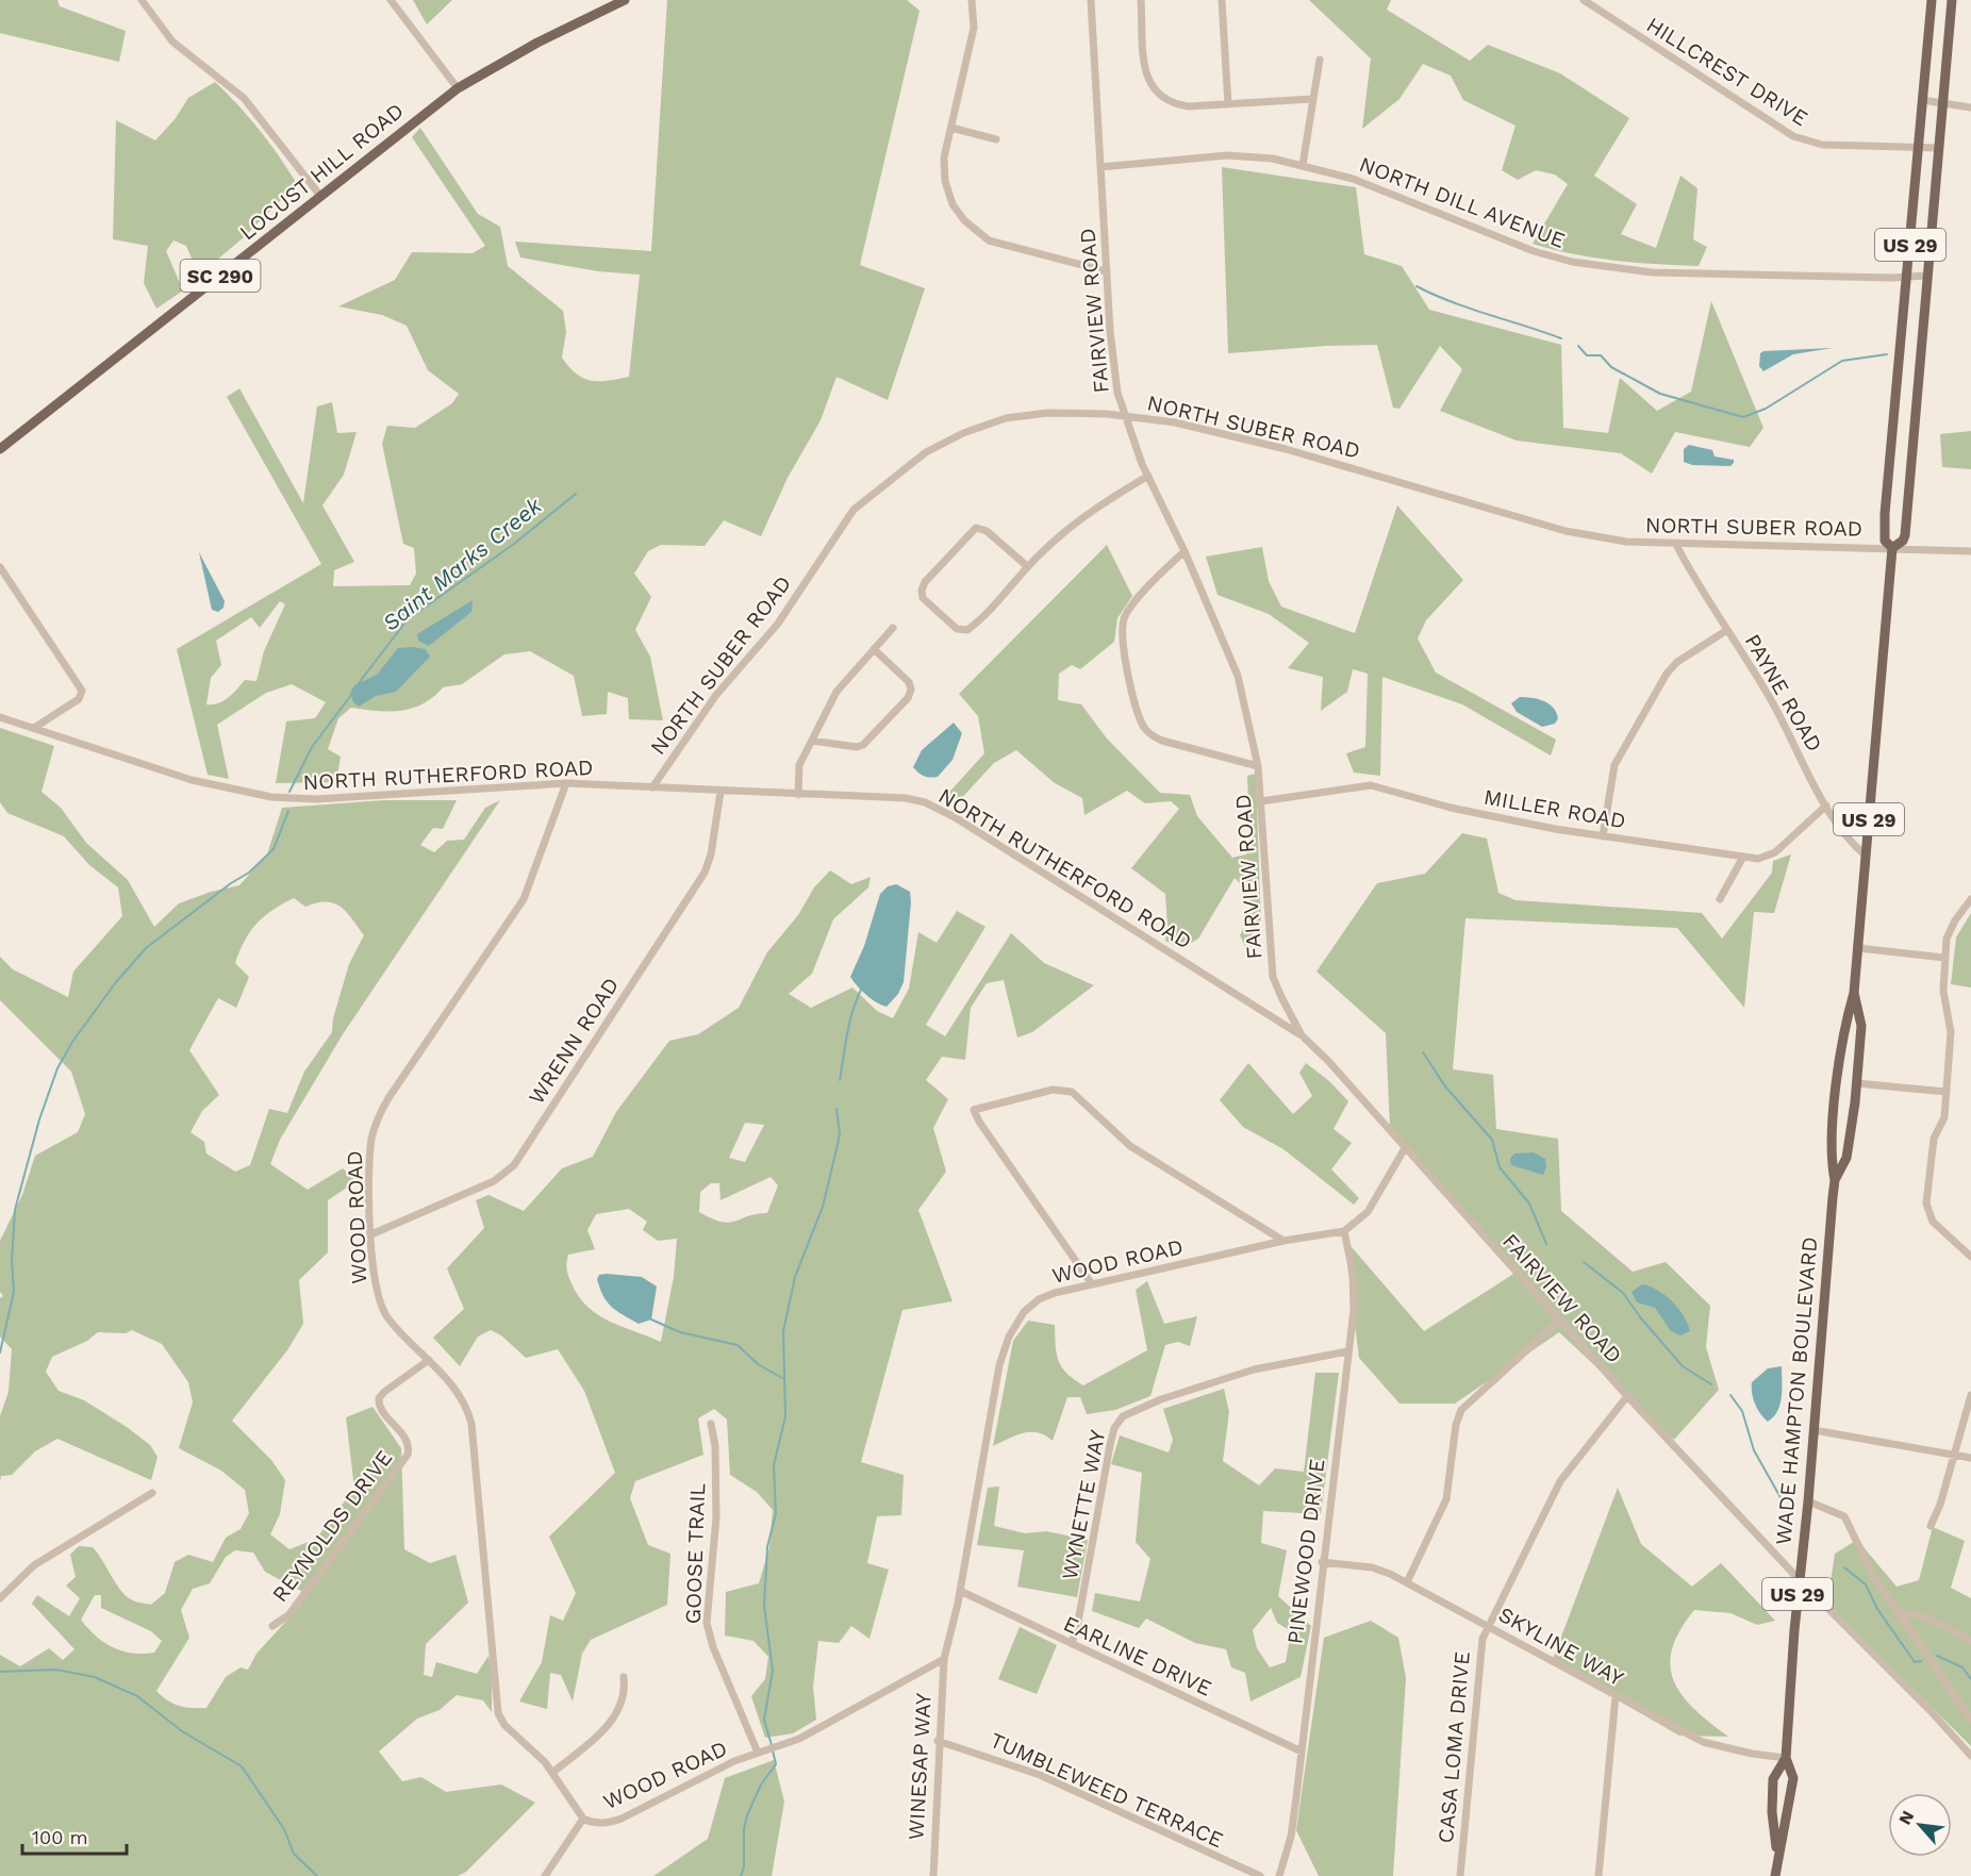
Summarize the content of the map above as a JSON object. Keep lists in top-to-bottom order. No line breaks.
{"streets":{"main road":["LOCUST HILL ROAD","US 29","SC 290","WADE HAMPTON BOULEVARD"],"street":["HILLCREST DRIVE","NORTH DILL AVENUE","FAIRVIEW ROAD","NORTH SUBER ROAD","PAYNE ROAD","NORTH RUTHERFORD ROAD","MILLER ROAD","WRENN ROAD","WOOD ROAD","WYNETTE WAY","REYNOLDS DRIVE","PINEWOOD DRIVE","GOOSE TRAIL","SKYLINE WAY","EARLINE DRIVE","CASA LOMA DRIVE","WINESAP WAY","TUMBLEWEED TERRACE"]},"crossings":[["HILLCREST DRIVE","US 29"],["NORTH DILL AVENUE","US 29"],["NORTH DILL AVENUE","FAIRVIEW ROAD"],["US 29","NORTH SUBER ROAD"],["US 29","WADE HAMPTON BOULEVARD"],["FAIRVIEW ROAD","NORTH SUBER ROAD"],["FAIRVIEW ROAD","NORTH RUTHERFORD ROAD"],["FAIRVIEW ROAD","MILLER ROAD"],["FAIRVIEW ROAD","WADE HAMPTON BOULEVARD"],["FAIRVIEW ROAD","CASA LOMA DRIVE"],["NORTH SUBER ROAD","PAYNE ROAD"],["NORTH SUBER ROAD","NORTH RUTHERFORD ROAD"],["NORTH SUBER ROAD","WADE HAMPTON BOULEVARD"],["PAYNE ROAD","MILLER ROAD"],["PAYNE ROAD","WADE HAMPTON BOULEVARD"],["NORTH RUTHERFORD ROAD","WRENN ROAD"],["NORTH RUTHERFORD ROAD","WOOD ROAD"],["WRENN ROAD","WOOD ROAD"],["WOOD ROAD","REYNOLDS DRIVE"],["WOOD ROAD","PINEWOOD DRIVE"],["WOOD ROAD","GOOSE TRAIL"],["WOOD ROAD","EARLINE DRIVE"],["WOOD ROAD","WINESAP WAY"],["WADE HAMPTON BOULEVARD","SKYLINE WAY"],["WYNETTE WAY","PINEWOOD DRIVE"],["WYNETTE WAY","EARLINE DRIVE"],["PINEWOOD DRIVE","SKYLINE WAY"],["PINEWOOD DRIVE","EARLINE DRIVE"],["SKYLINE WAY","CASA LOMA DRIVE"],["WINESAP WAY","TUMBLEWEED TERRACE"]],"water":["Saint Marks Creek"],"scale_bar":"100 m","north":"top left"}
